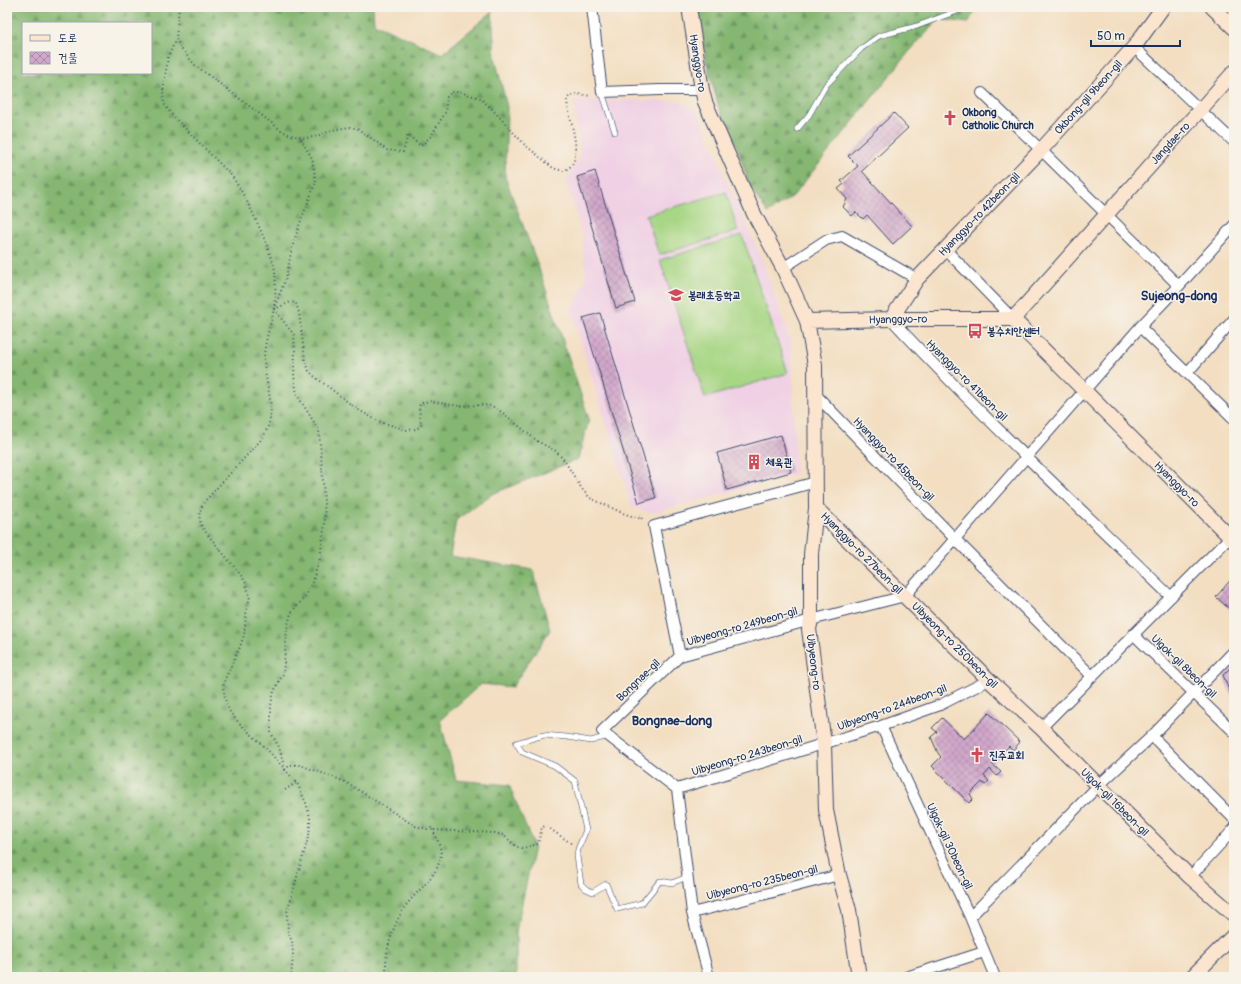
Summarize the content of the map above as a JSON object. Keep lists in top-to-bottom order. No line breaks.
{"streets":{"street":["Hyanggyo-ro","Okbong-gil 9beon-gil","Jangdae-ro","Hyanggyo-ro 42beon-gil","Hyanggyo-ro 41beon-gil","Hyanggyo-ro 45beon-gil","Hyanggyo-ro 27beon-gil","Uibyeong-ro 249beon-gil","Uibyeong-ro 250beon-gil","Uibyeong-ro","Uigok-gil 8beon-gil","Bongnae-gil","Uibyeong-ro 244beon-gil","Uibyeong-ro 243beon-gil","Uigok-gil 16beon-gil","Uigok-gil 30beon-gil","Uibyeong-ro 235beon-gil"]},"crossings":[["Hyanggyo-ro","Jangdae-ro"],["Hyanggyo-ro","Hyanggyo-ro 42beon-gil"],["Hyanggyo-ro","Hyanggyo-ro 41beon-gil"],["Hyanggyo-ro","Hyanggyo-ro 27beon-gil"],["Hyanggyo-ro","Uibyeong-ro"],["Okbong-gil 9beon-gil","Hyanggyo-ro 42beon-gil"],["Hyanggyo-ro 42beon-gil","Hyanggyo-ro 41beon-gil"],["Hyanggyo-ro 41beon-gil","Hyanggyo-ro 27beon-gil"],["Hyanggyo-ro 45beon-gil","Hyanggyo-ro 27beon-gil"],["Hyanggyo-ro 45beon-gil","Uibyeong-ro"],["Hyanggyo-ro 27beon-gil","Uibyeong-ro 250beon-gil"],["Hyanggyo-ro 27beon-gil","Uibyeong-ro"],["Uibyeong-ro 249beon-gil","Uibyeong-ro 250beon-gil"],["Uibyeong-ro 249beon-gil","Uibyeong-ro"],["Uibyeong-ro 249beon-gil","Bongnae-gil"],["Uibyeong-ro 250beon-gil","Uibyeong-ro"],["Uibyeong-ro 250beon-gil","Uibyeong-ro 244beon-gil"],["Uibyeong-ro 250beon-gil","Uigok-gil 16beon-gil"],["Uibyeong-ro","Uibyeong-ro 244beon-gil"],["Uibyeong-ro","Uibyeong-ro 243beon-gil"],["Uibyeong-ro","Uibyeong-ro 235beon-gil"],["Uibyeong-ro 244beon-gil","Uibyeong-ro 243beon-gil"],["Uibyeong-ro 244beon-gil","Uigok-gil 30beon-gil"]],"districts":["Sujeong-dong","Bongnae-dong"],"places":{"church":["Okbong Catholic Church","진주교회"],"school or university":["봉래초등학교"],"bus stop":["봉수치안센터"],"building":["체육관"]},"legend":["도로","건물"],"scale_bar":"50 m"}
